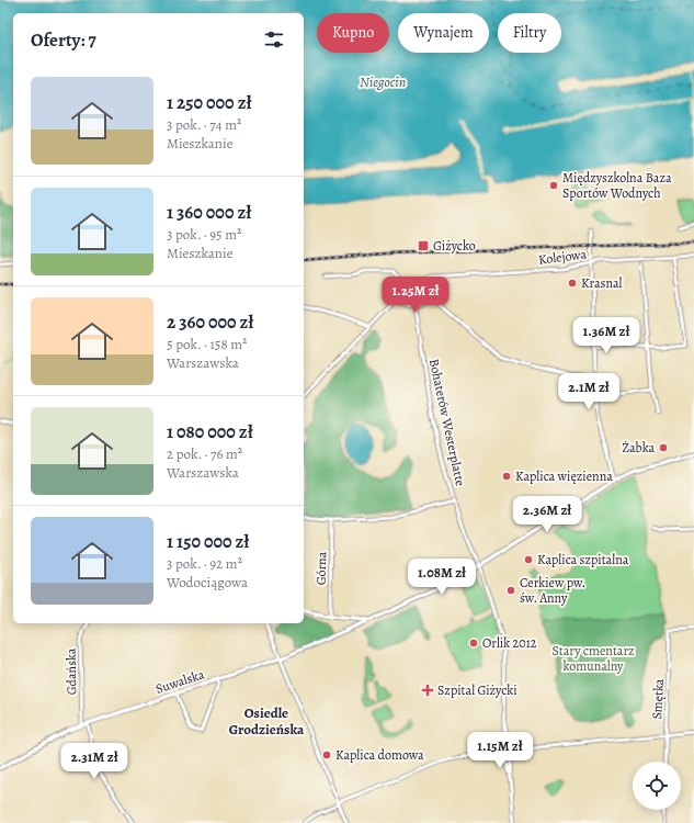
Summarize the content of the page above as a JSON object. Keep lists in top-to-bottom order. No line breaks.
{"streets":{"street":["Kolejowa","Bohaterów Westerplatte","Górna","Gdańska","Suwalska","Smętka"]},"crossings":[["Bohaterów Westerplatte","Suwalska"],["Gdańska","Suwalska"]],"districts":["Osiedle Grodzieńska"],"water":["Niegocin"],"parks":["Stary cmentarz komunalny"],"places":{"other":["Międzyszkolna Baza Sportów Wodnych","Krasnal","Żabka","Kaplica więzienna","Kaplica szpitalna","Cerkiew pw. św. Anny","Orlik 2012","Kaplica domowa"],"transit":["Giżycko"],"health":["Szpital Giżycki"]},"page":{"chip":["Kupno","Wynajem","Filtry"],"heading":"Oferty: 7","list":[{"name":"1 250 000 zł","note":"3 pok. · 74 m² · Mieszkanie"},{"name":"1 360 000 zł","note":"3 pok. · 95 m² · Mieszkanie"},{"name":"2 360 000 zł","note":"5 pok. · 158 m² · Warszawska"},{"name":"1 080 000 zł","note":"2 pok. · 76 m² · Warszawska"},{"name":"1 150 000 zł","note":"3 pok. · 92 m² · Wodociągowa"}],"price":["1.25M zł","1.36M zł","2.1M zł","2.36M zł","1.08M zł","1.15M zł","2.31M zł"]}}
